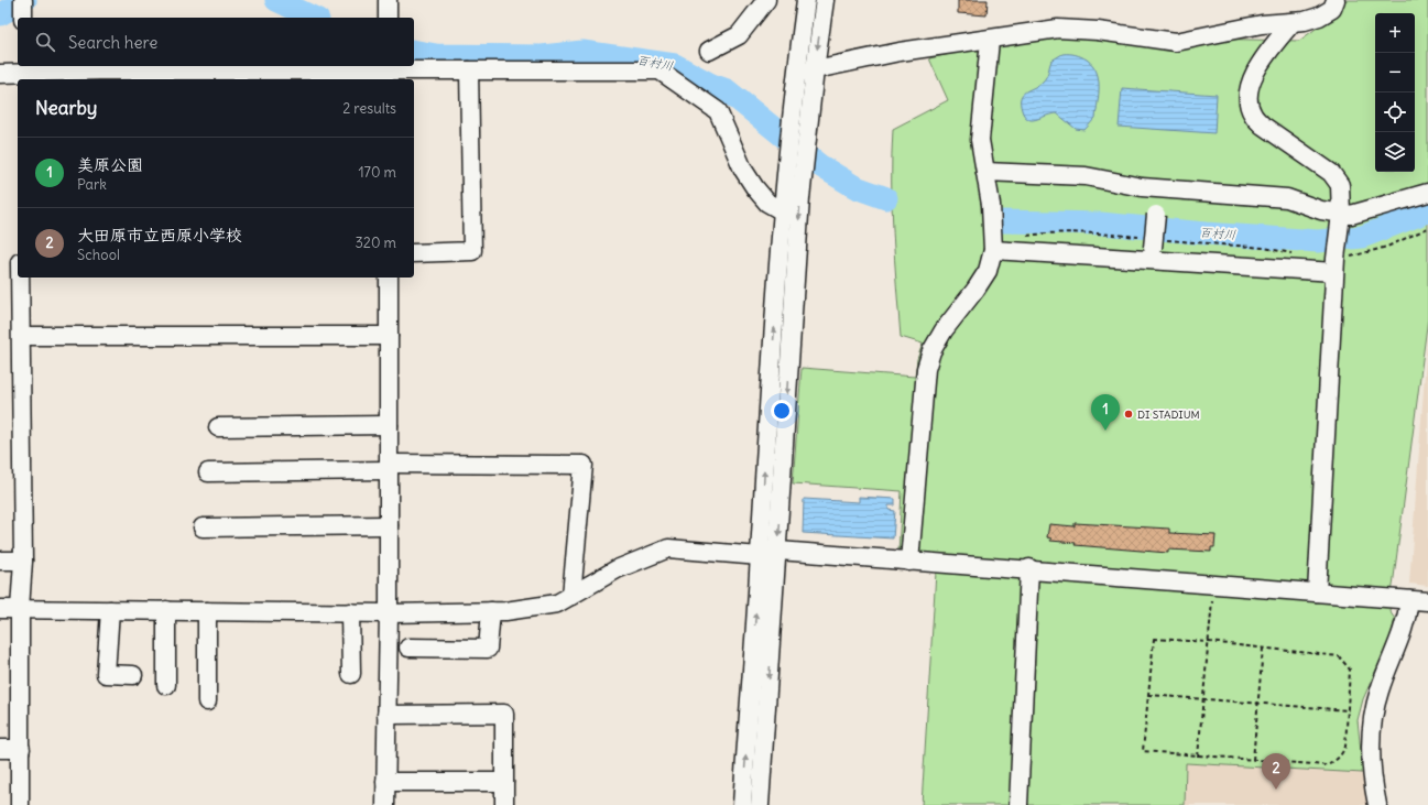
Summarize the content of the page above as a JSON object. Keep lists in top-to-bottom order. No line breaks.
{"water":["百村川"],"places":["DI STADIUM"],"page":{"map_buttons":["+","−"],"search":"Search here","heading":["Nearby","2 results"],"list":[{"mark":"1","name":"美原公園","note":"Park","value":"170 m"},{"mark":"2","name":"大田原市立西原小学校","note":"School","value":"320 m"}],"pins":["1","2"]}}
